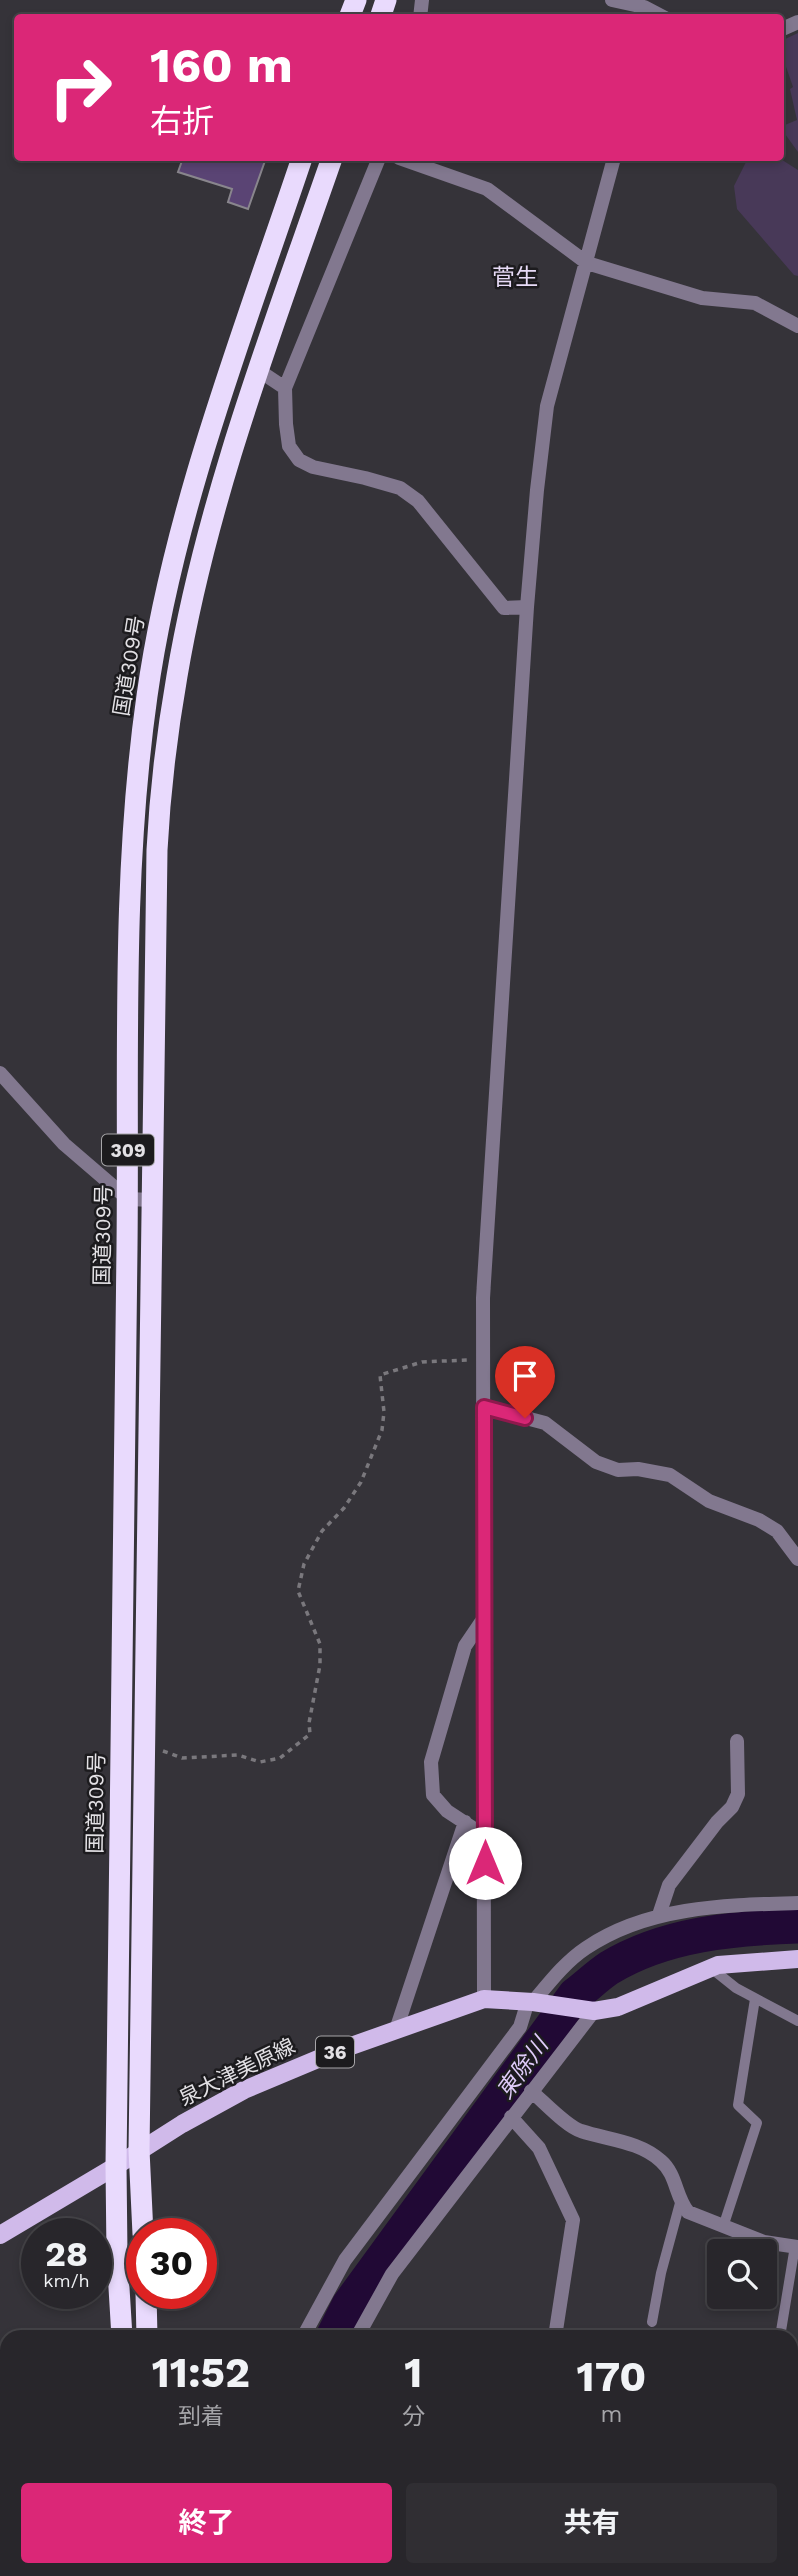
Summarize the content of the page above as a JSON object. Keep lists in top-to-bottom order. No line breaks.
{"streets":{"highway":["国道309号","309"],"main road":["36","泉大津美原線"]},"crossings":[["国道309号","泉大津美原線"],["309","泉大津美原線"]],"districts":["菅生"],"water":["東除川"],"page":{"turn":["160 m","右折"],"speed":"28 km/h","limit":"30","eta":["11:52","到着","1","分","170","m"],"buttons":["終了","共有"]}}
